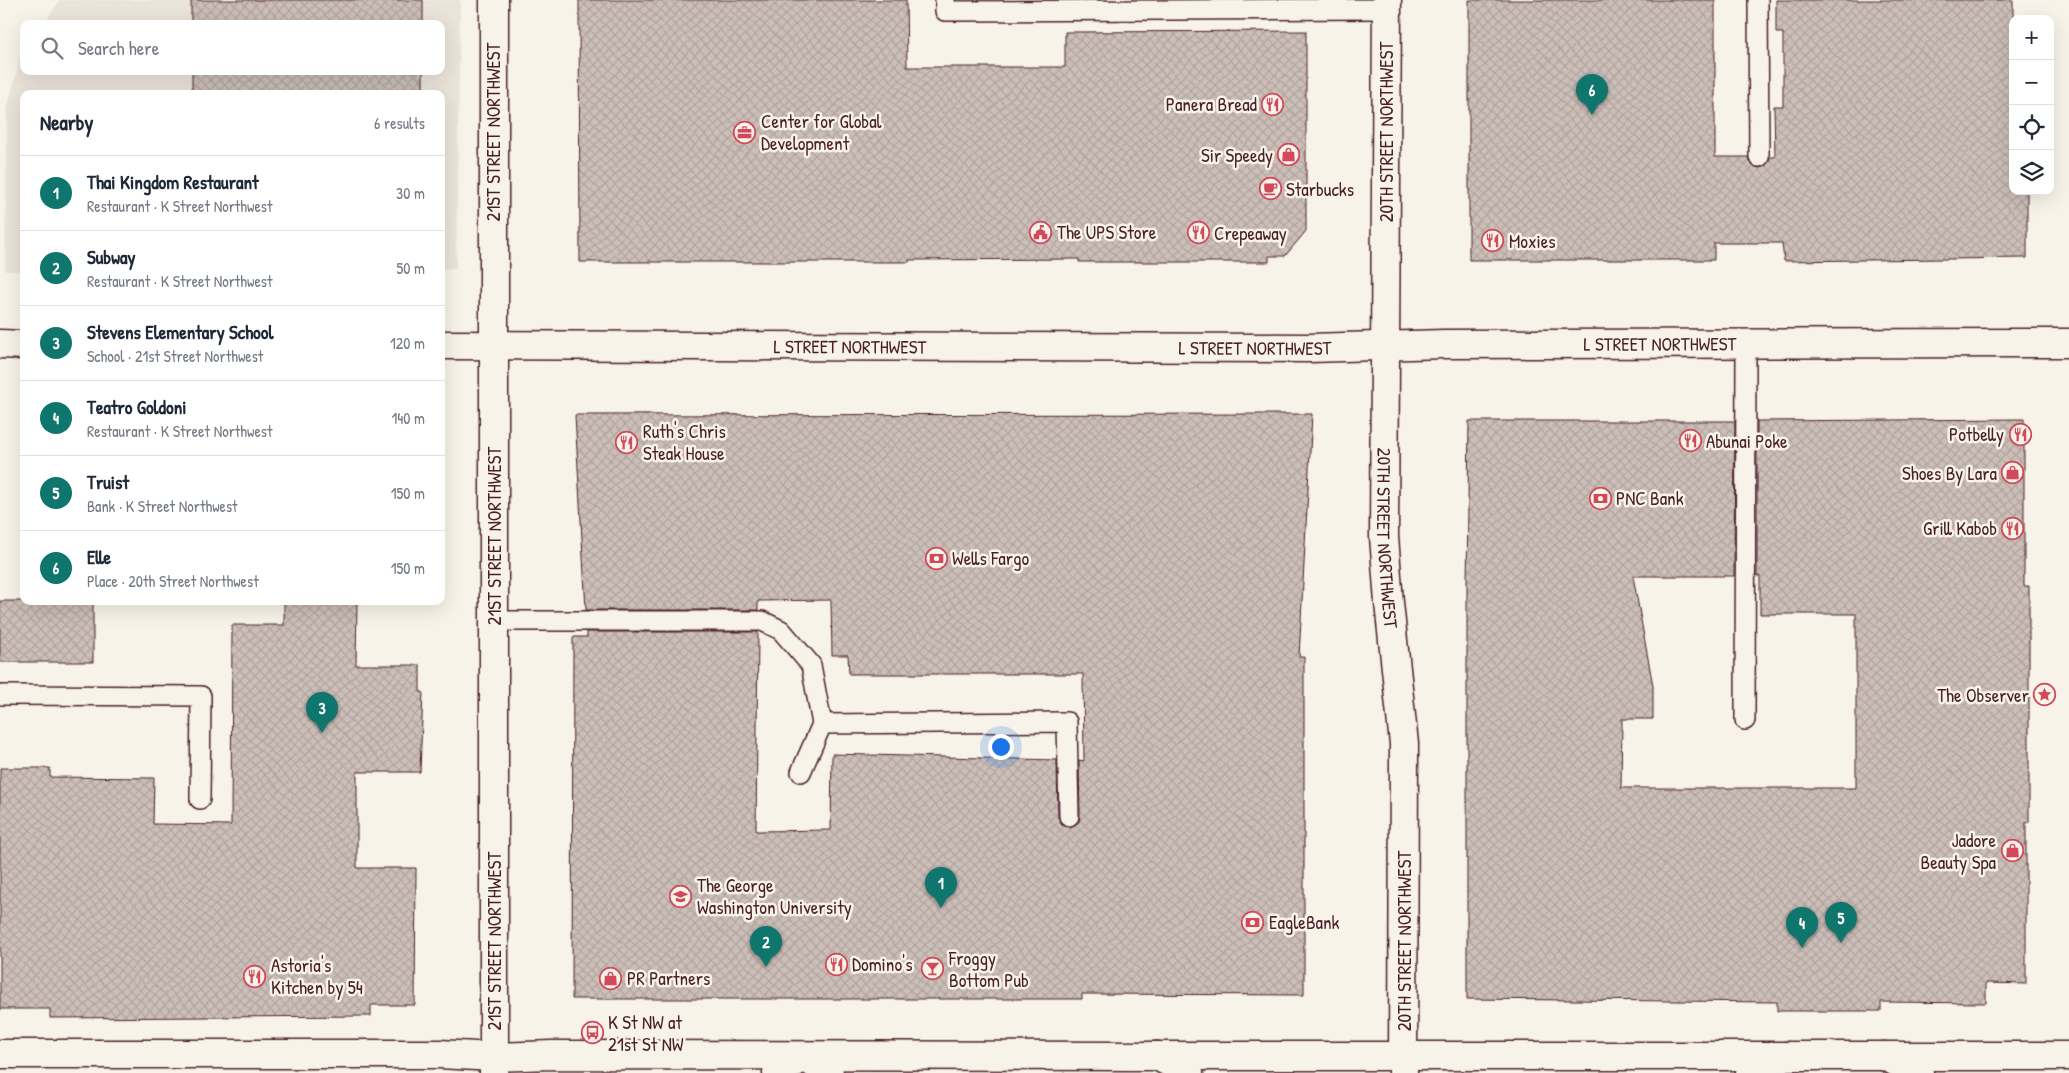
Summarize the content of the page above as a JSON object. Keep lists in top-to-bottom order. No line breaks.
{"streets":{"main road":["21ST STREET NORTHWEST","20TH STREET NORTHWEST","L STREET NORTHWEST"]},"crossings":[["21ST STREET NORTHWEST","L STREET NORTHWEST"],["20TH STREET NORTHWEST","L STREET NORTHWEST"]],"places":{"restaurant":["Panera Bread","Crepeaway","Moxies","Potbelly","Abunai Poke","Ruth's Chris Steak House","Grill Kabob","Domino's","Astoria's Kitchen by 54"],"office":["Center for Global Development"],"shop":["Sir Speedy","Shoes By Lara","Jadore Beauty Spa","PR Partners"],"cafe":["Starbucks"],"public building":["The UPS Store"],"bank":["PNC Bank","Wells Fargo","EagleBank"],"place":["The Observer"],"school or university":["The George Washington University"],"bar":["Froggy Bottom Pub"],"bus stop":["K St NW at 21st St NW"]},"page":{"map_buttons":["+","−"],"search":"Search here","pins":["6","3","1","5","4","2"],"heading":["Nearby","6 results"],"list":[{"mark":"1","name":"Thai Kingdom Restaurant","note":"Restaurant · K Street Northwest","value":"30 m"},{"mark":"2","name":"Subway","note":"Restaurant · K Street Northwest","value":"50 m"},{"mark":"3","name":"Stevens Elementary School","note":"School · 21st Street Northwest","value":"120 m"},{"mark":"4","name":"Teatro Goldoni","note":"Restaurant · K Street Northwest","value":"140 m"},{"mark":"5","name":"Truist","note":"Bank · K Street Northwest","value":"150 m"},{"mark":"6","name":"Elle","note":"Place · 20th Street Northwest","value":"150 m"}]}}
